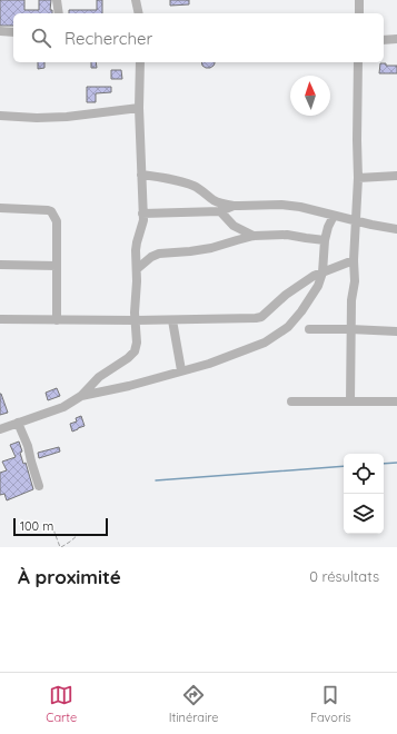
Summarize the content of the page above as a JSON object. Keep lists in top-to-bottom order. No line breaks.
{"scale_bar":"100 m","north":"top","page":{"search":"Rechercher","scale":"100 m","heading":["À proximité","0 résultats"],"nav":["Carte","Itinéraire","Favoris"]}}
